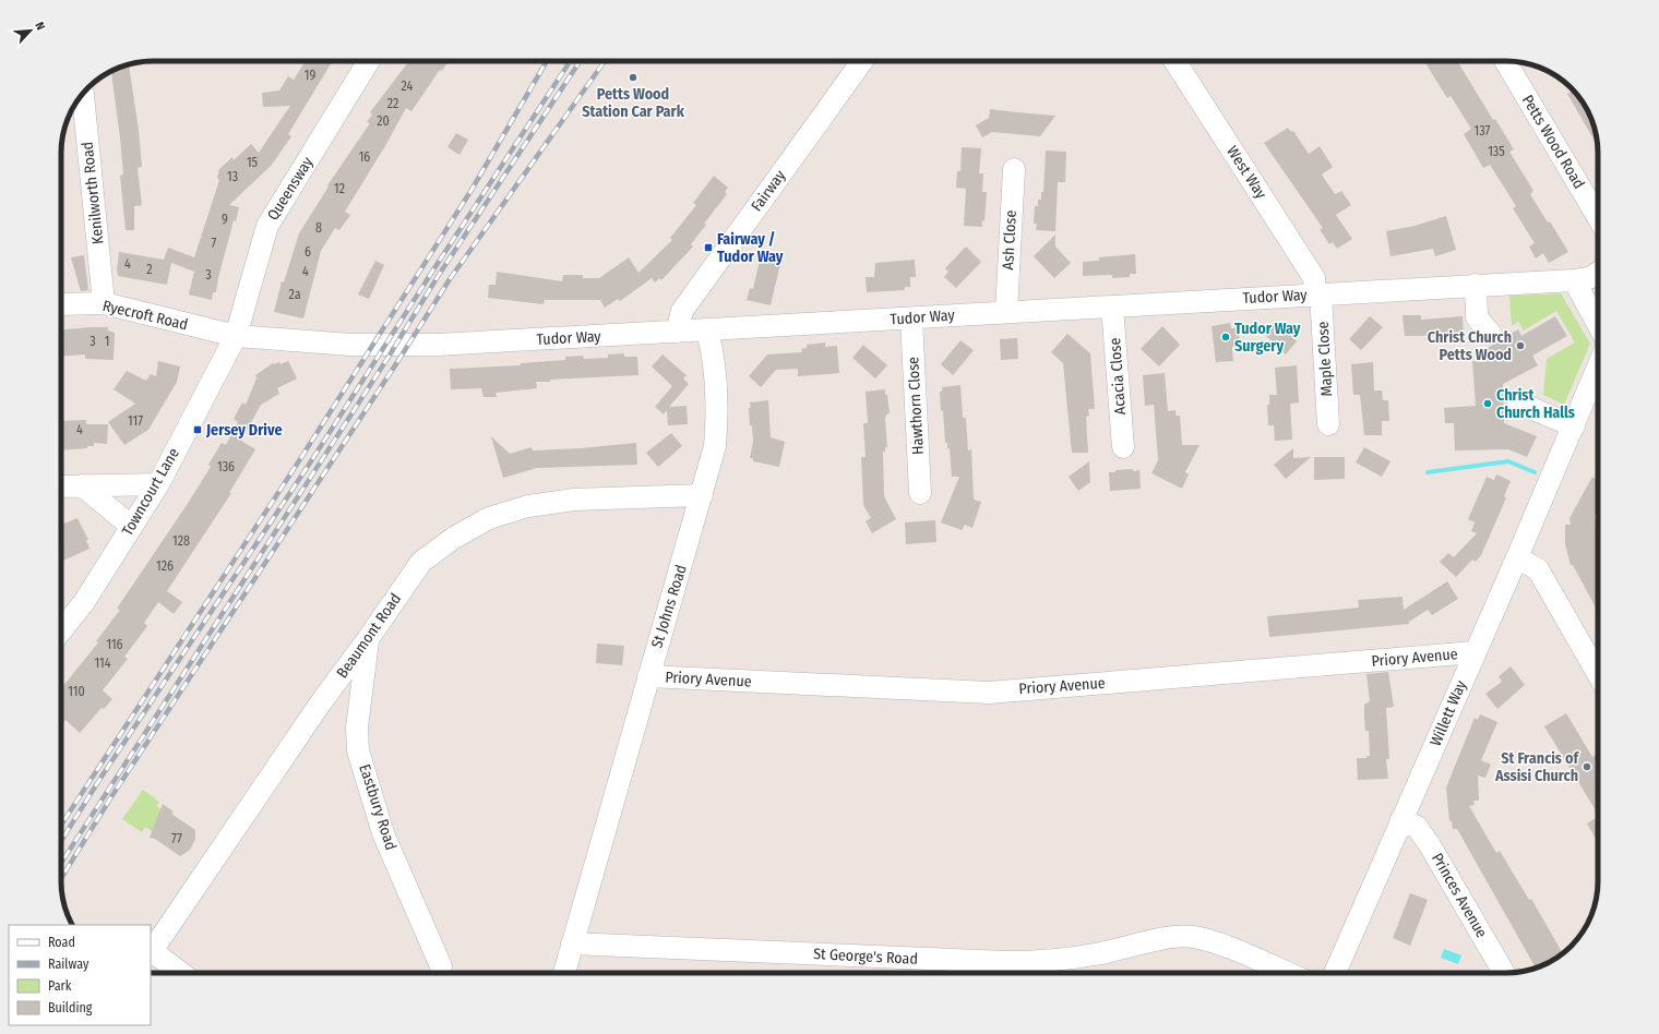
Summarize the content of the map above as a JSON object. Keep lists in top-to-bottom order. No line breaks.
{"streets":{"street":["Petts Wood Road","West Way","Queensway","Fairway","Kenilworth Road","Ash Close","Tudor Way","Ryecroft Road","Maple Close","Acacia Close","Hawthorn Close","Towncourt Lane","St Johns Road","Beaumont Road","Priory Avenue","Willett Way","Eastbury Road","Princes Avenue","St George's Road"]},"crossings":[["West Way","Tudor Way"],["West Way","Maple Close"],["Queensway","Tudor Way"],["Queensway","Ryecroft Road"],["Queensway","Towncourt Lane"],["Fairway","Tudor Way"],["Kenilworth Road","Ryecroft Road"],["Ash Close","Tudor Way"],["Tudor Way","Ryecroft Road"],["Tudor Way","Maple Close"],["Tudor Way","Acacia Close"],["Tudor Way","Hawthorn Close"],["Tudor Way","Towncourt Lane"],["Tudor Way","St Johns Road"],["Ryecroft Road","Towncourt Lane"],["St Johns Road","Beaumont Road"],["St Johns Road","Priory Avenue"],["St Johns Road","St George's Road"],["Beaumont Road","Eastbury Road"],["Priory Avenue","Willett Way"],["Willett Way","Princes Avenue"]],"places":{"other":["Petts Wood Station Car Park","Tudor Way Surgery","Christ Church Petts Wood","Christ Church Halls","St Francis of Assisi Church"],"transit":["Fairway / Tudor Way","Jersey Drive"]},"house_numbers":["19","24","22","20","137","135","16","15","13","12","9","8","7","6","4","2","4","3","2a","3","1","117","4","136","128","126","116","114","110","77"],"legend":["Road","Railway","Park","Building"],"north":"top right"}
